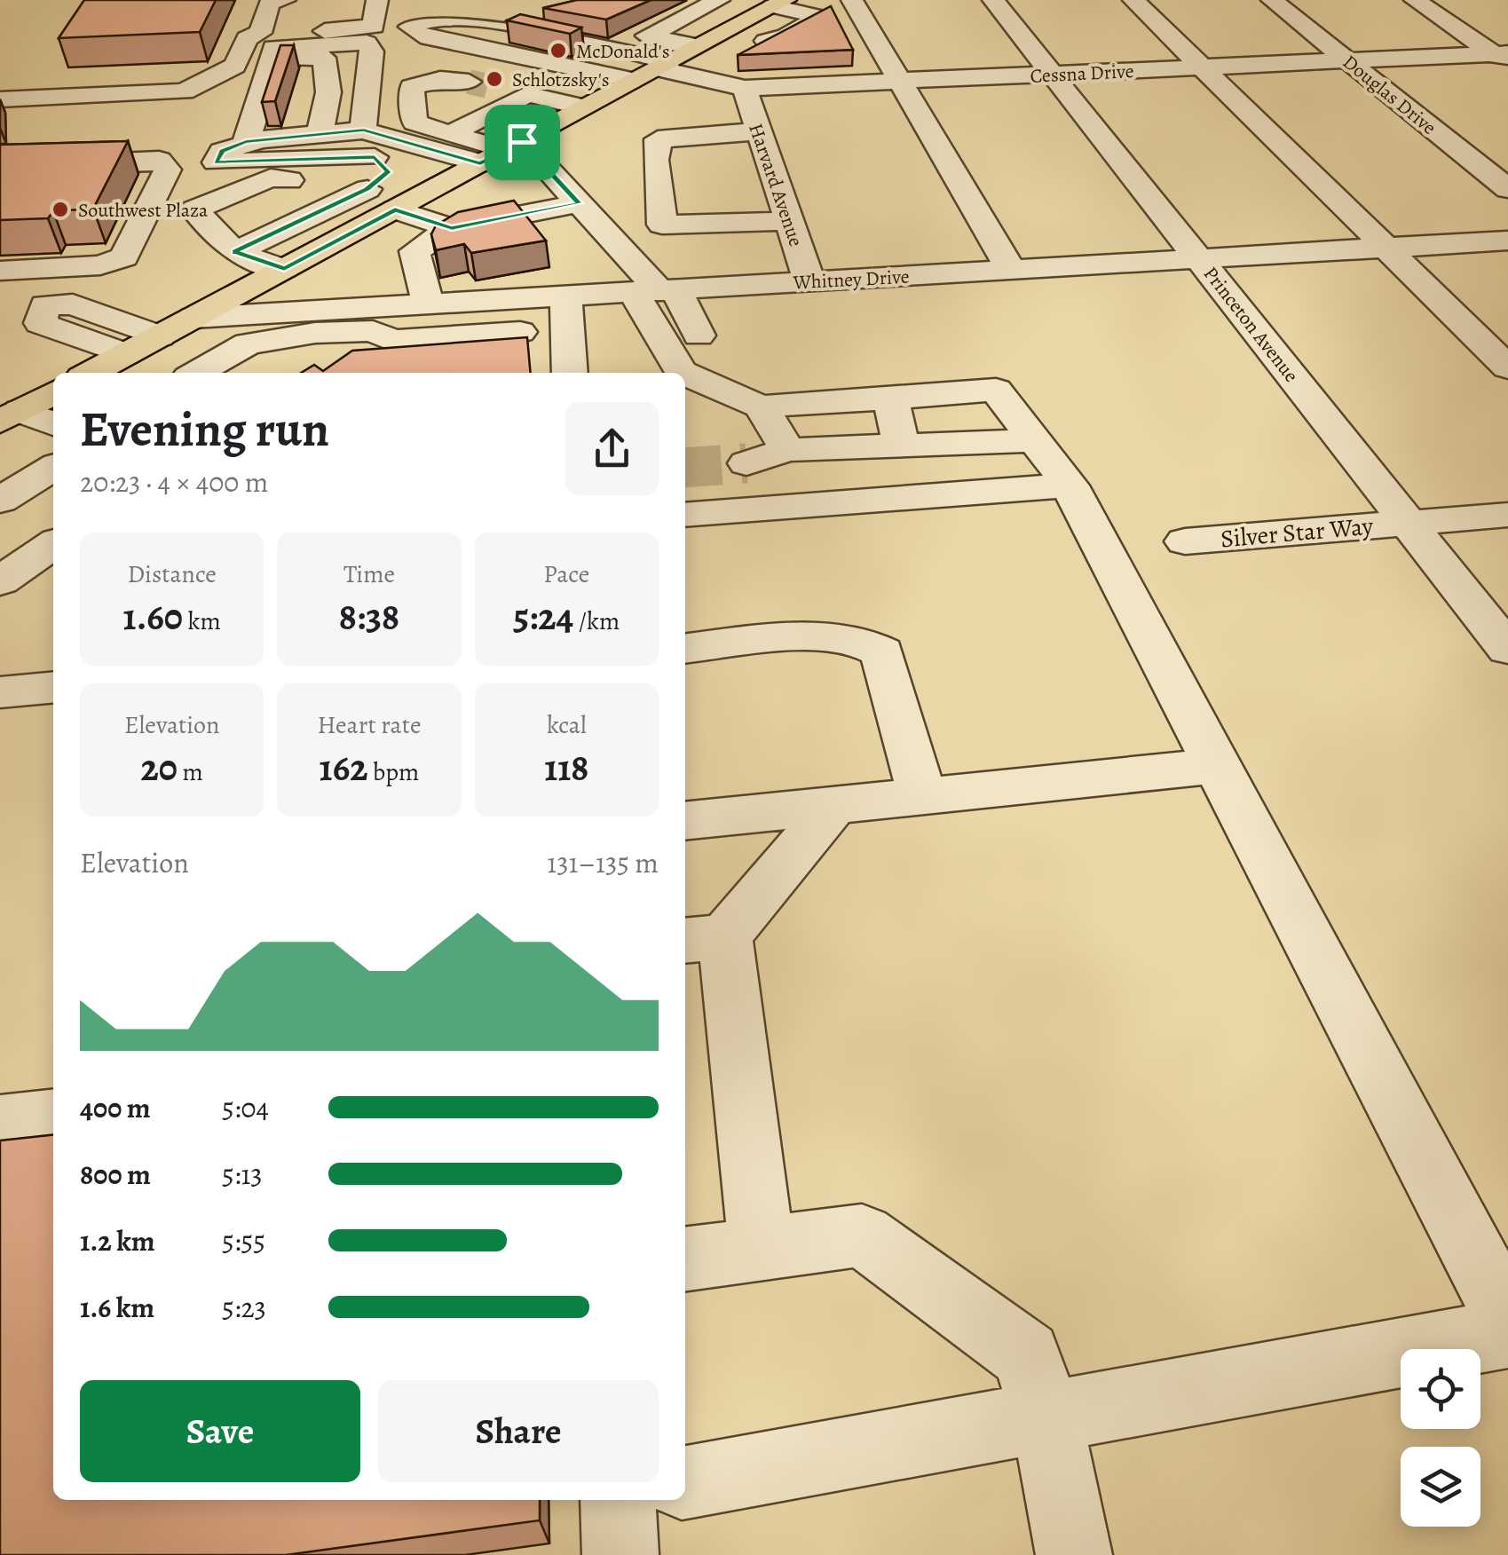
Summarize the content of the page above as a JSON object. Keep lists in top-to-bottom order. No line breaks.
{"streets":{"street":["Cessna Drive","Douglas Drive","Harvard Avenue","Whitney Drive","Princeton Avenue","Silver Star Way"]},"crossings":[["Cessna Drive","Douglas Drive"],["Cessna Drive","Harvard Avenue"],["Cessna Drive","Princeton Avenue"],["Harvard Avenue","Whitney Drive"],["Whitney Drive","Princeton Avenue"],["Princeton Avenue","Silver Star Way"]],"places":["McDonald's","Schlotzsky's","Southwest Plaza"],"page":{"heading":["Evening run","20:23 · 4 × 400 m"],"stats":[["Distance","1.60 km"],["Time","8:38"],["Pace","5:24 /km"],["Elevation","20 m"],["Heart rate","162 bpm"],["kcal","118"]],"chart":["Elevation","131–135 m"],"list":[{"name":"400 m","note":"5:04"},{"name":"800 m","note":"5:13"},{"name":"1.2 km","note":"5:55"},{"name":"1.6 km","note":"5:23"}],"buttons":["Save","Share"]}}
